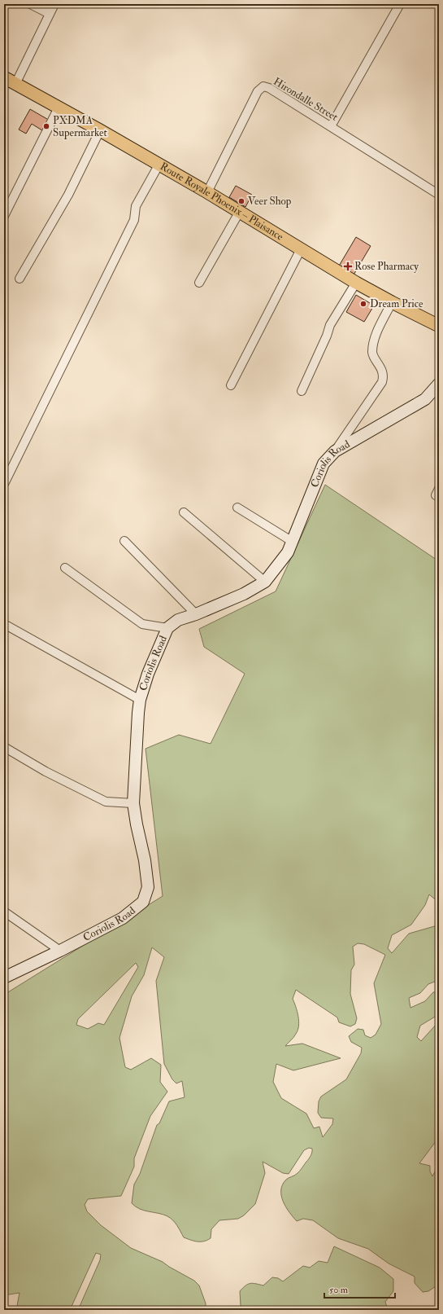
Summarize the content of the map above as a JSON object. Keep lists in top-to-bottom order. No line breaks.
{"streets":{"main road":["Route Royale Phoenix – Plaisance","Coriolis Road"],"street":["Hirondalle Street"]},"crossings":[["Hirondalle Street","Route Royale Phoenix – Plaisance"]],"places":{"other":["PXDMA Supermarket","Veer Shop","Dream Price"],"health":["Rose Pharmacy"]},"scale_bar":"50 m"}
